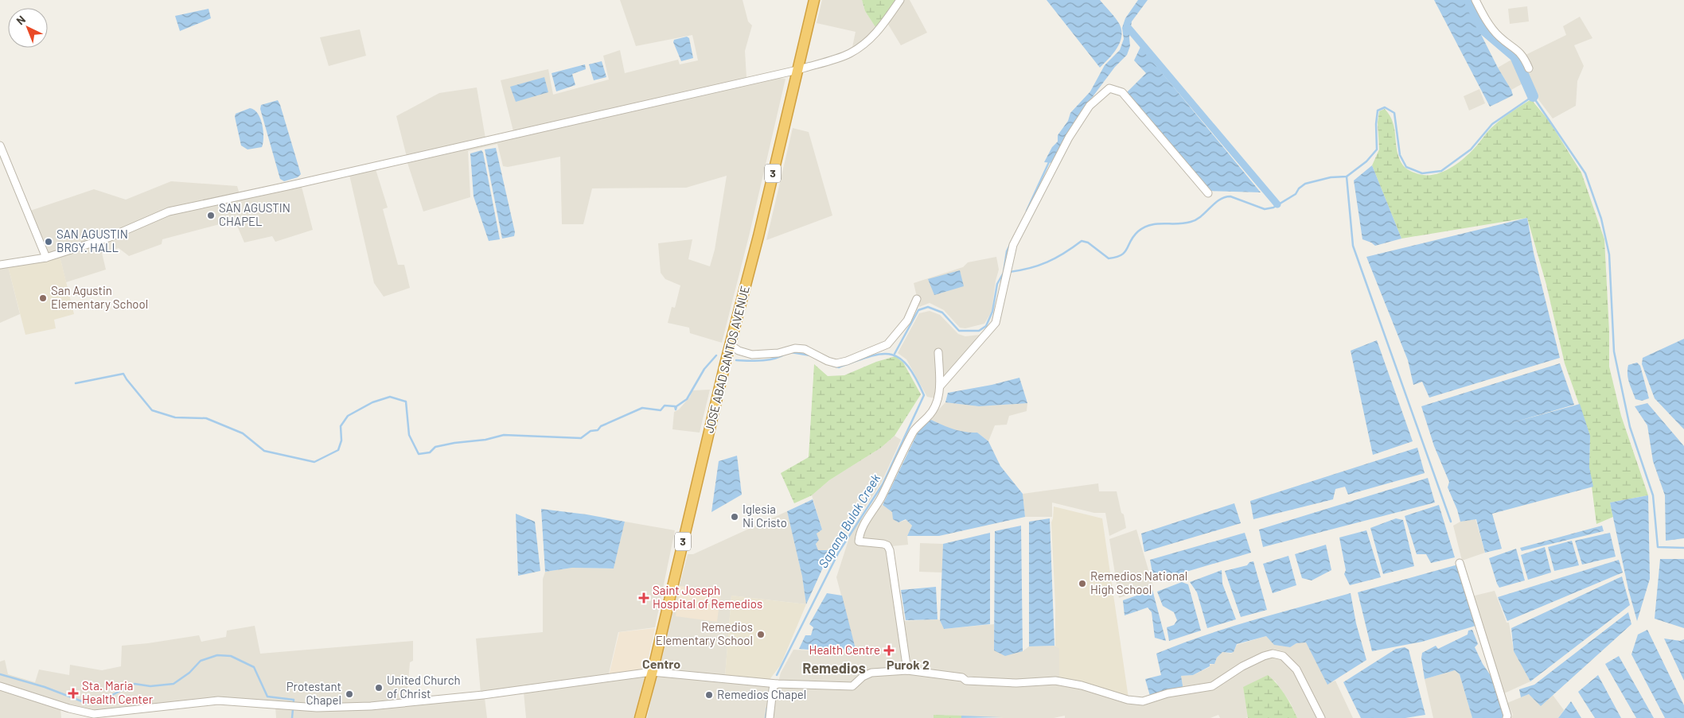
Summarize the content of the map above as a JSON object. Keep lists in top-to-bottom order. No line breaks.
{"streets":{"highway":["3","JOSE ABAD SANTOS AVENUE"]},"districts":["Centro","Purok 2","Remedios"],"water":["Sapang Bulak Creek"],"places":{"other":["SAN AGUSTIN CHAPEL","SAN AGUSTIN BRGY. HALL","San Agustin Elementary School","Iglesia Ni Cristo","Remedios National High School","Remedios Elementary School","United Church of Christ","Protestant Chapel","Remedios Chapel"],"health":["Saint Joseph Hospital of Remedios","Health Centre","Sta. Maria Health Center"]},"north":"top left"}
